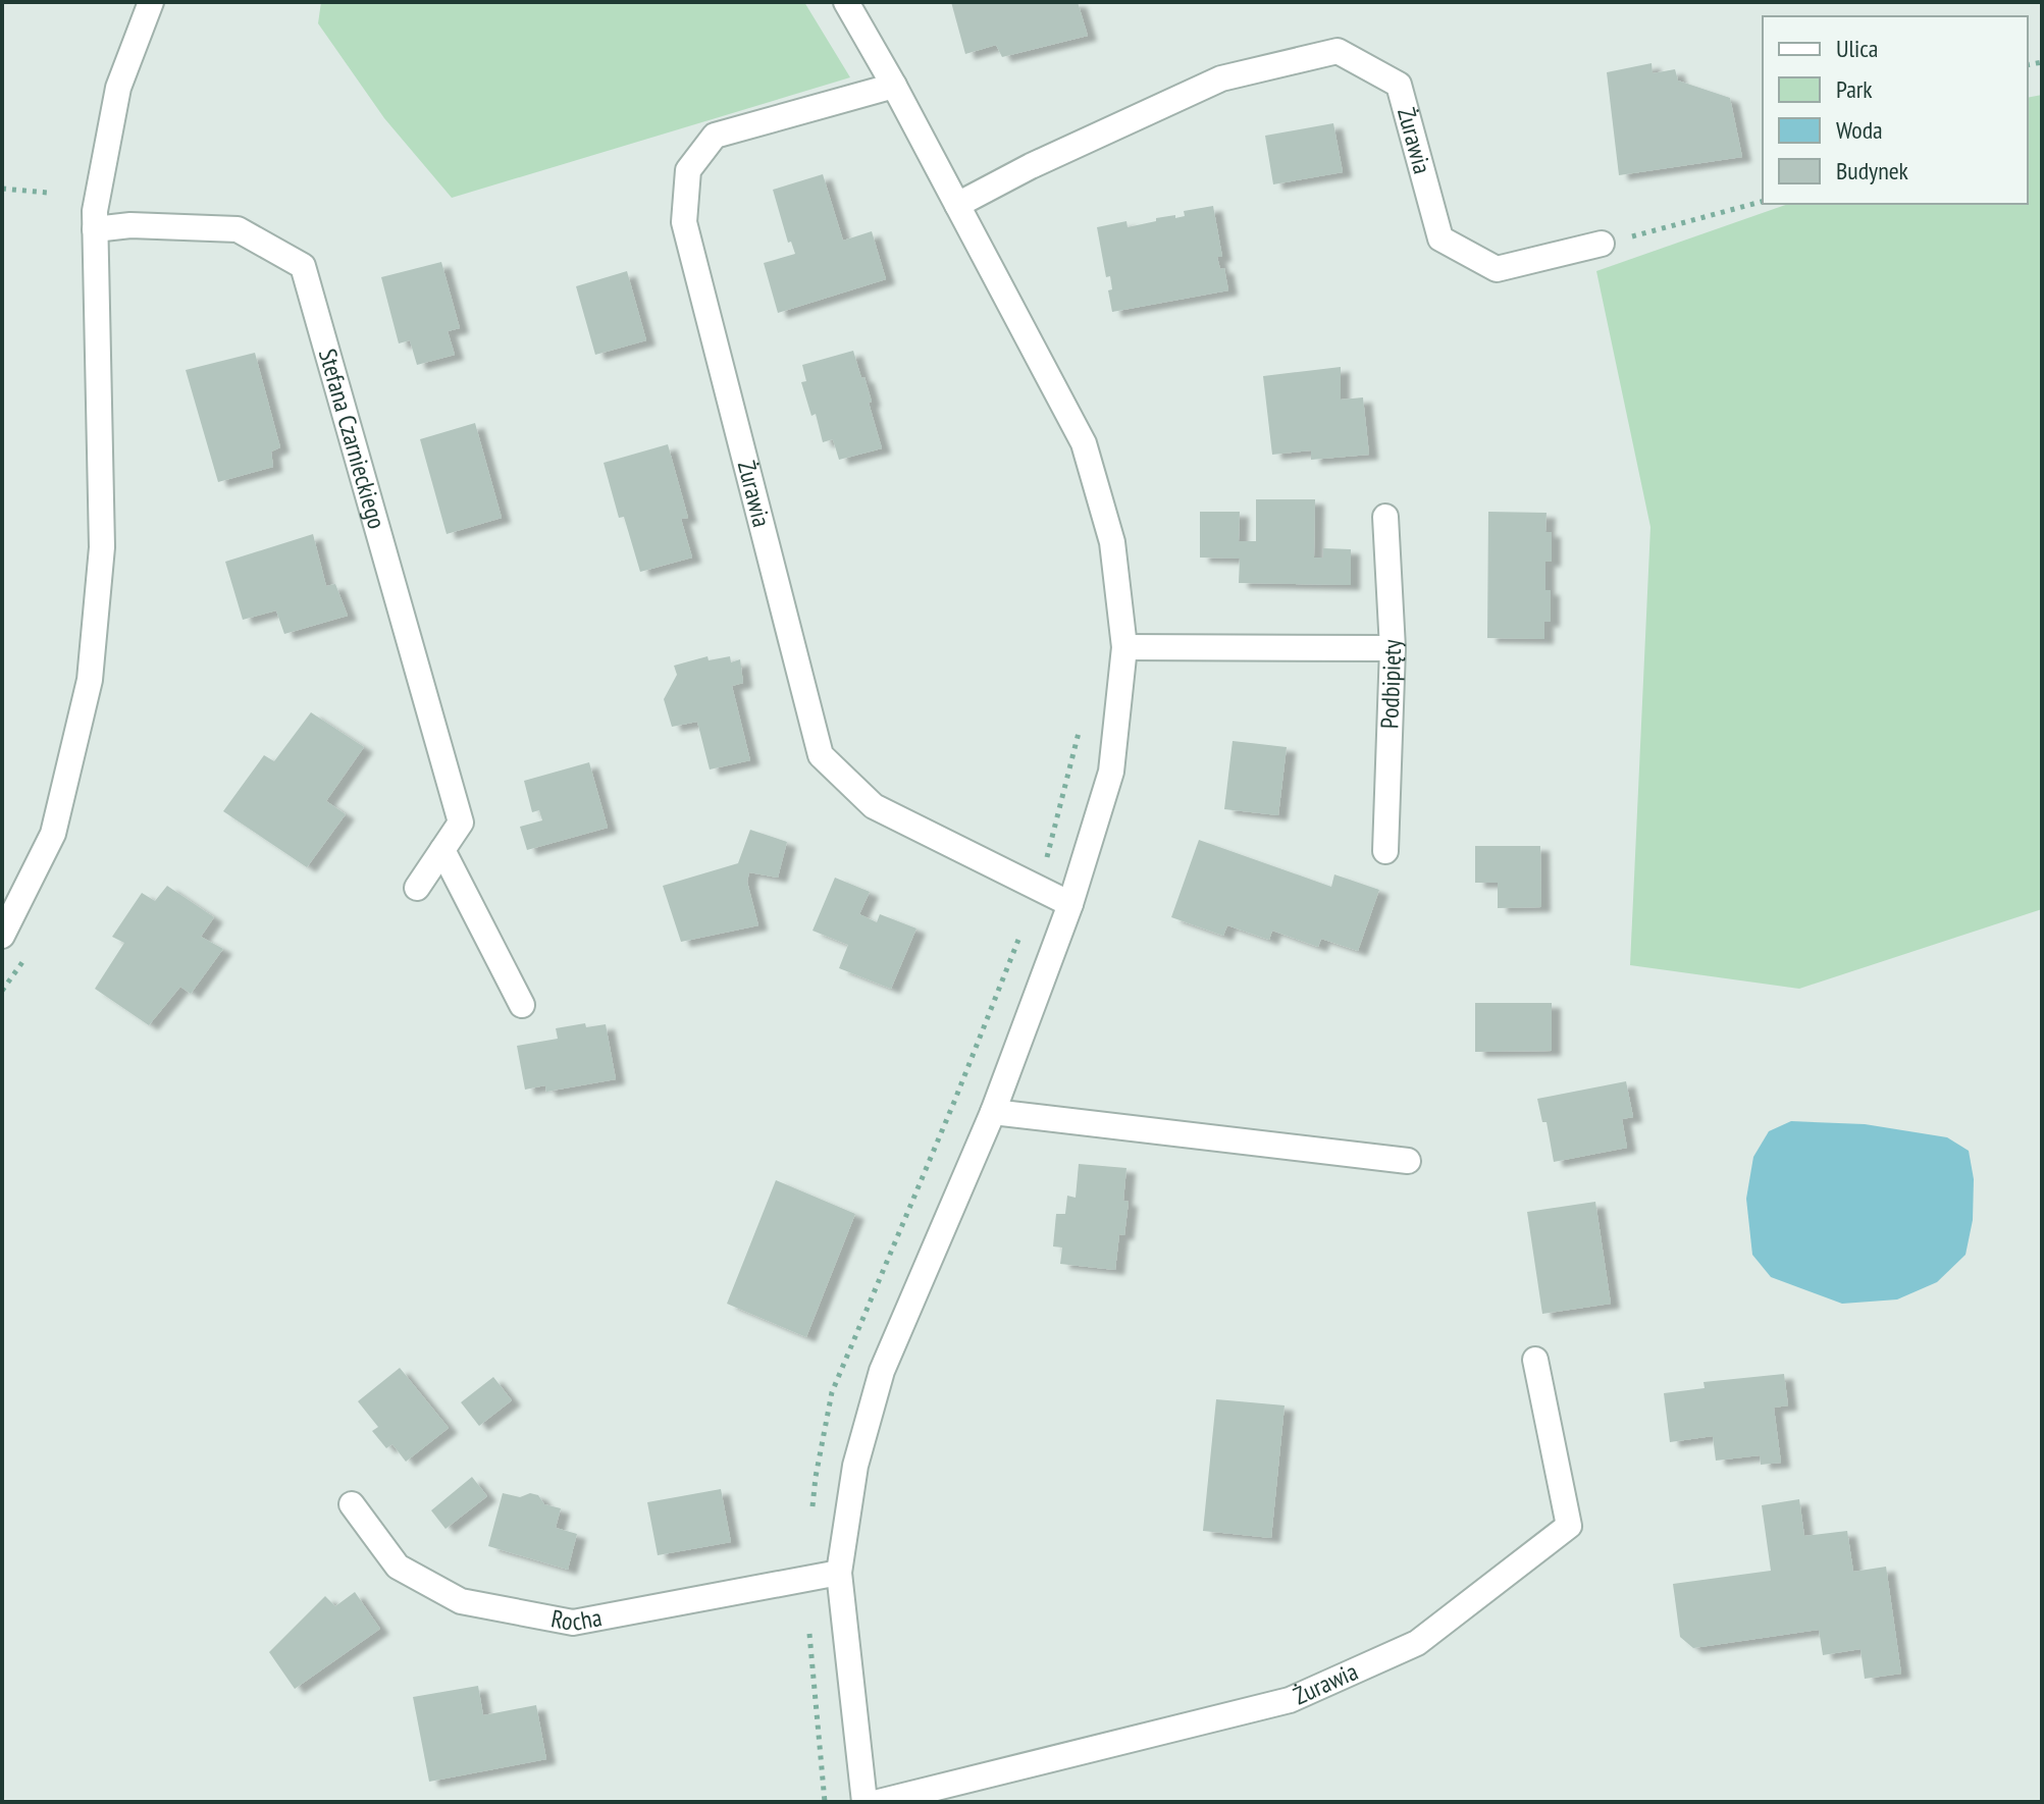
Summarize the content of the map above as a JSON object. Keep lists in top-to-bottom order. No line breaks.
{"streets":{"street":["Żurawia","Stefana Czarnieckiego","Podbipięty","Rocha"]},"legend":["Ulica","Park","Woda","Budynek"]}
